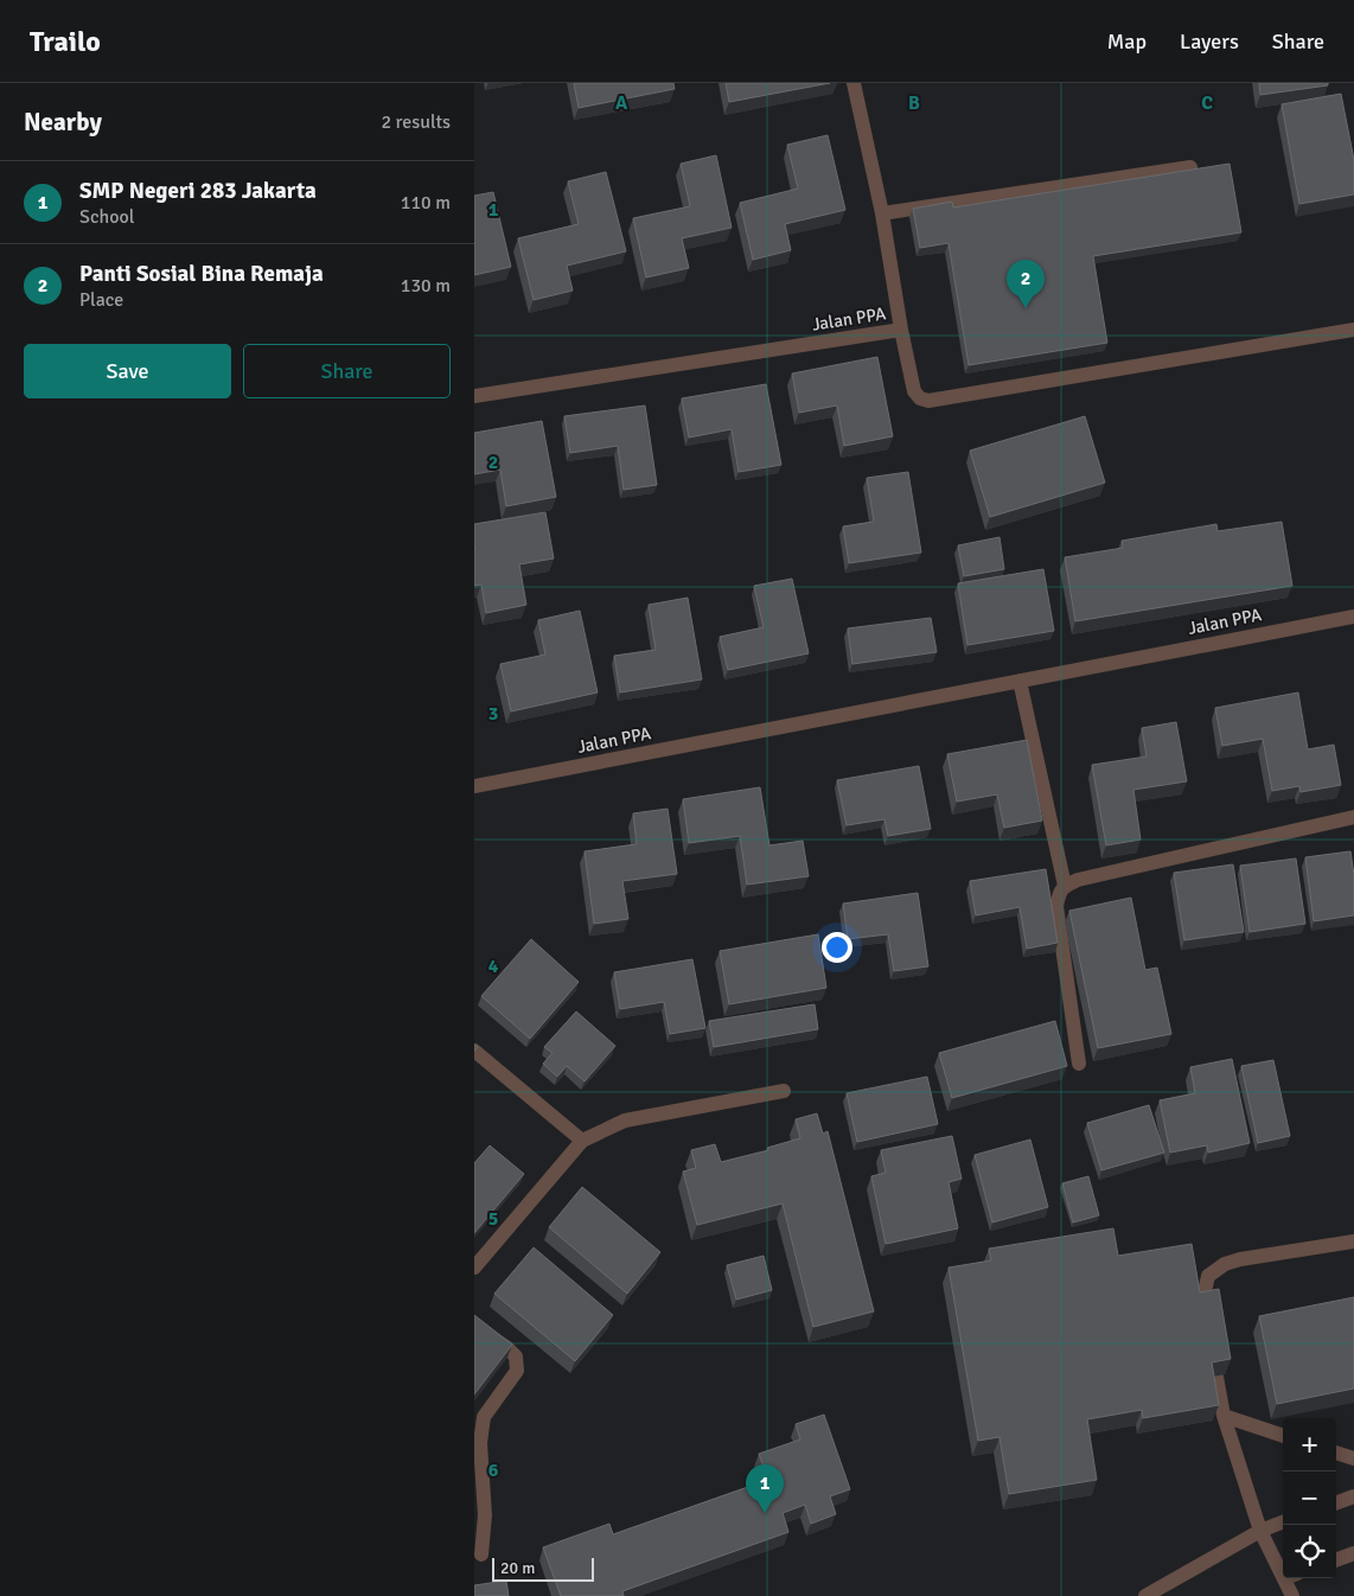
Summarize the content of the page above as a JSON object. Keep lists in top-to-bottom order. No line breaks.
{"streets":{"street":["Jalan PPA"]},"scale_bar":"20 m","page":{"header":"Trailo","nav":["Map","Layers","Share"],"heading":["Nearby","2 results"],"list":[{"mark":"1","name":"SMP Negeri 283 Jakarta","note":"School","value":"110 m"},{"mark":"2","name":"Panti Sosial Bina Remaja","note":"Place","value":"130 m"}],"pins":["2","1"],"buttons":["Save","Share"],"map_buttons":["+","−"],"scale":"20 m"},"grid":{"columns":["A","B","C"],"rows":["1","2","3","4","5","6"]}}
